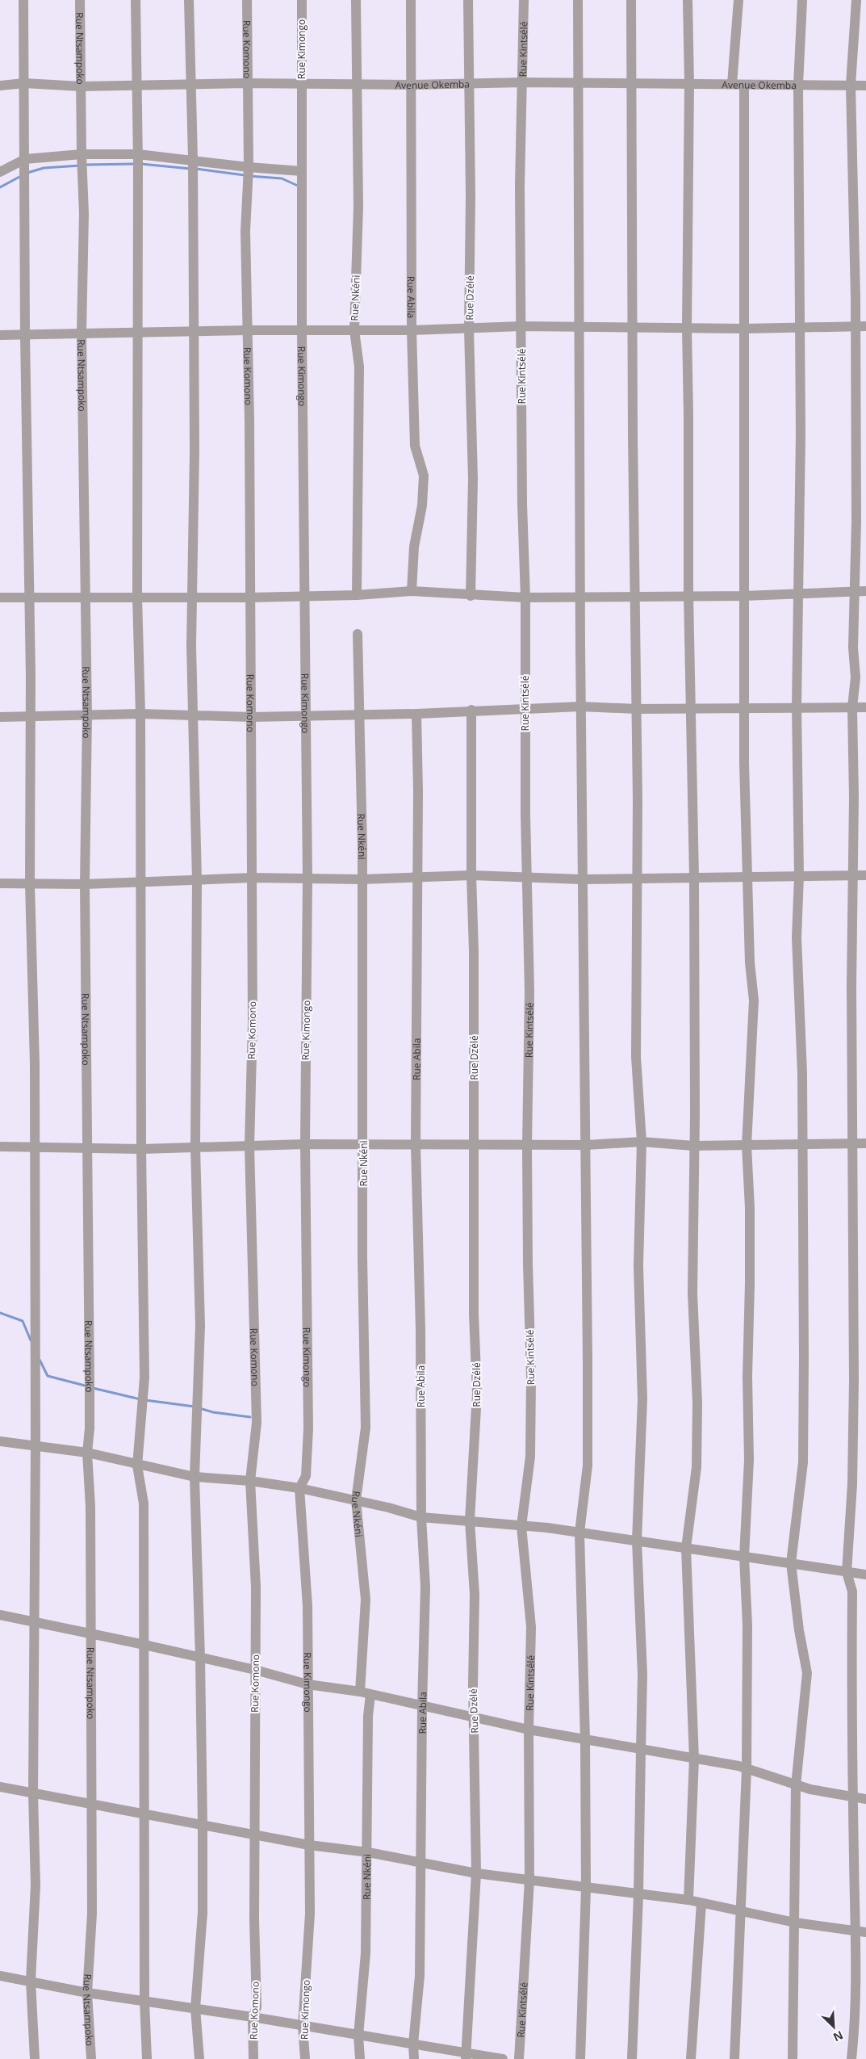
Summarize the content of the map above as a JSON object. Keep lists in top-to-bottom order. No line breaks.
{"streets":{"street":["Rue Ntsampoko","Rue Komono","Rue Kimongo","Rue Kintsélé","Avenue Okemba","Rue Abila","Rue Nkéni","Rue Dzélé"]},"crossings":[["Rue Ntsampoko","Avenue Okemba"],["Rue Komono","Avenue Okemba"],["Rue Kimongo","Avenue Okemba"],["Rue Kintsélé","Avenue Okemba"],["Avenue Okemba","Rue Abila"],["Avenue Okemba","Rue Nkéni"],["Avenue Okemba","Rue Dzélé"]],"north":"bottom right"}
